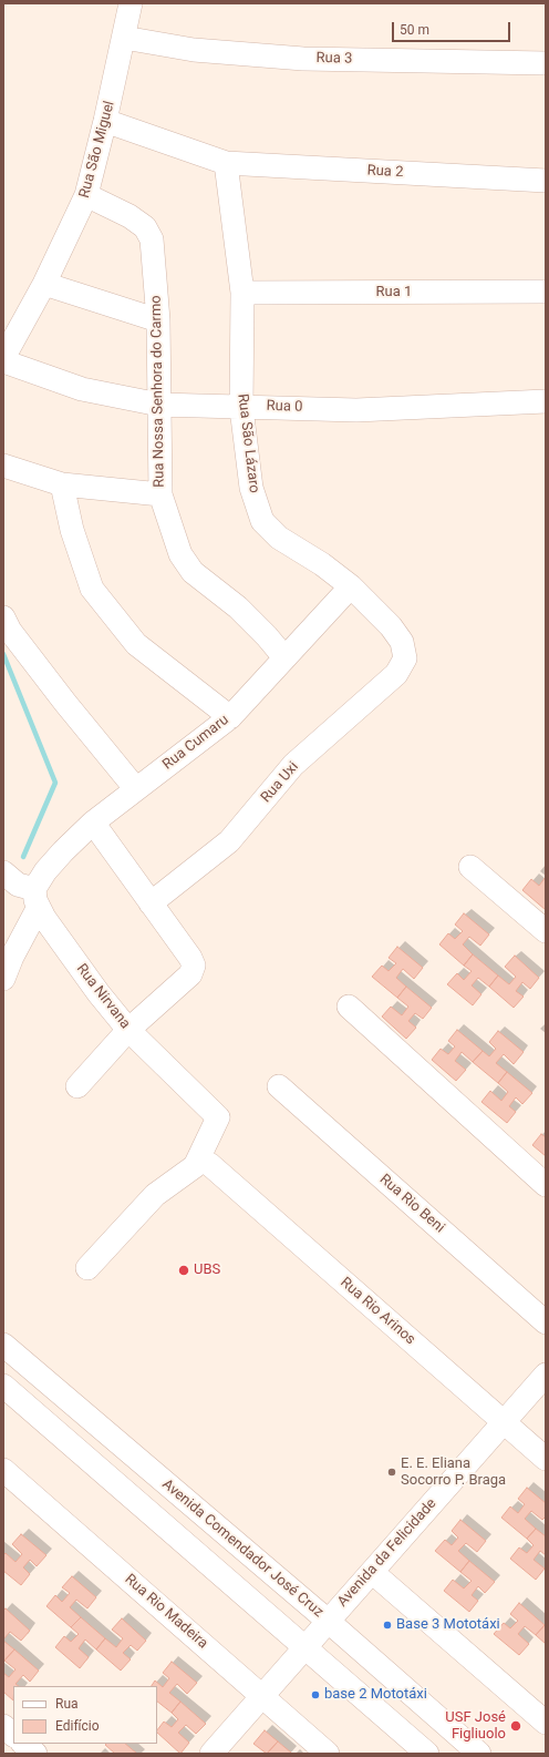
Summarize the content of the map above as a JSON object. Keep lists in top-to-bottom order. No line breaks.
{"streets":{"street":["Rua 3","Rua São Miguel","Rua 2","Rua 1","Rua Nossa Senhora do Carmo","Rua 0","Rua São Lázaro","Rua Cumaru","Rua Uxi","Rua Nirvana","Rua Rio Beni","Rua Rio Arinos","Avenida Comendador José Cruz","Avenida da Felicidade","Rua Rio Madeira"]},"crossings":[["Rua 3","Rua São Miguel"],["Rua São Miguel","Rua 2"],["Rua São Miguel","Rua Nossa Senhora do Carmo"],["Rua São Miguel","Rua 0"],["Rua 2","Rua São Lázaro"],["Rua 1","Rua São Lázaro"],["Rua Nossa Senhora do Carmo","Rua 0"],["Rua Nossa Senhora do Carmo","Rua Cumaru"],["Rua 0","Rua São Lázaro"],["Rua São Lázaro","Rua Cumaru"],["Rua São Lázaro","Rua Uxi"],["Rua Cumaru","Rua Nirvana"],["Rua Rio Arinos","Avenida da Felicidade"],["Avenida Comendador José Cruz","Avenida da Felicidade"],["Avenida da Felicidade","Rua Rio Madeira"]],"places":["UBS","E. E. Eliana Socorro P. Braga","Base 3 Mototáxi","base 2 Mototáxi","USF José Figliuolo"],"legend":["Rua","Edifício"],"scale_bar":"50 m"}
